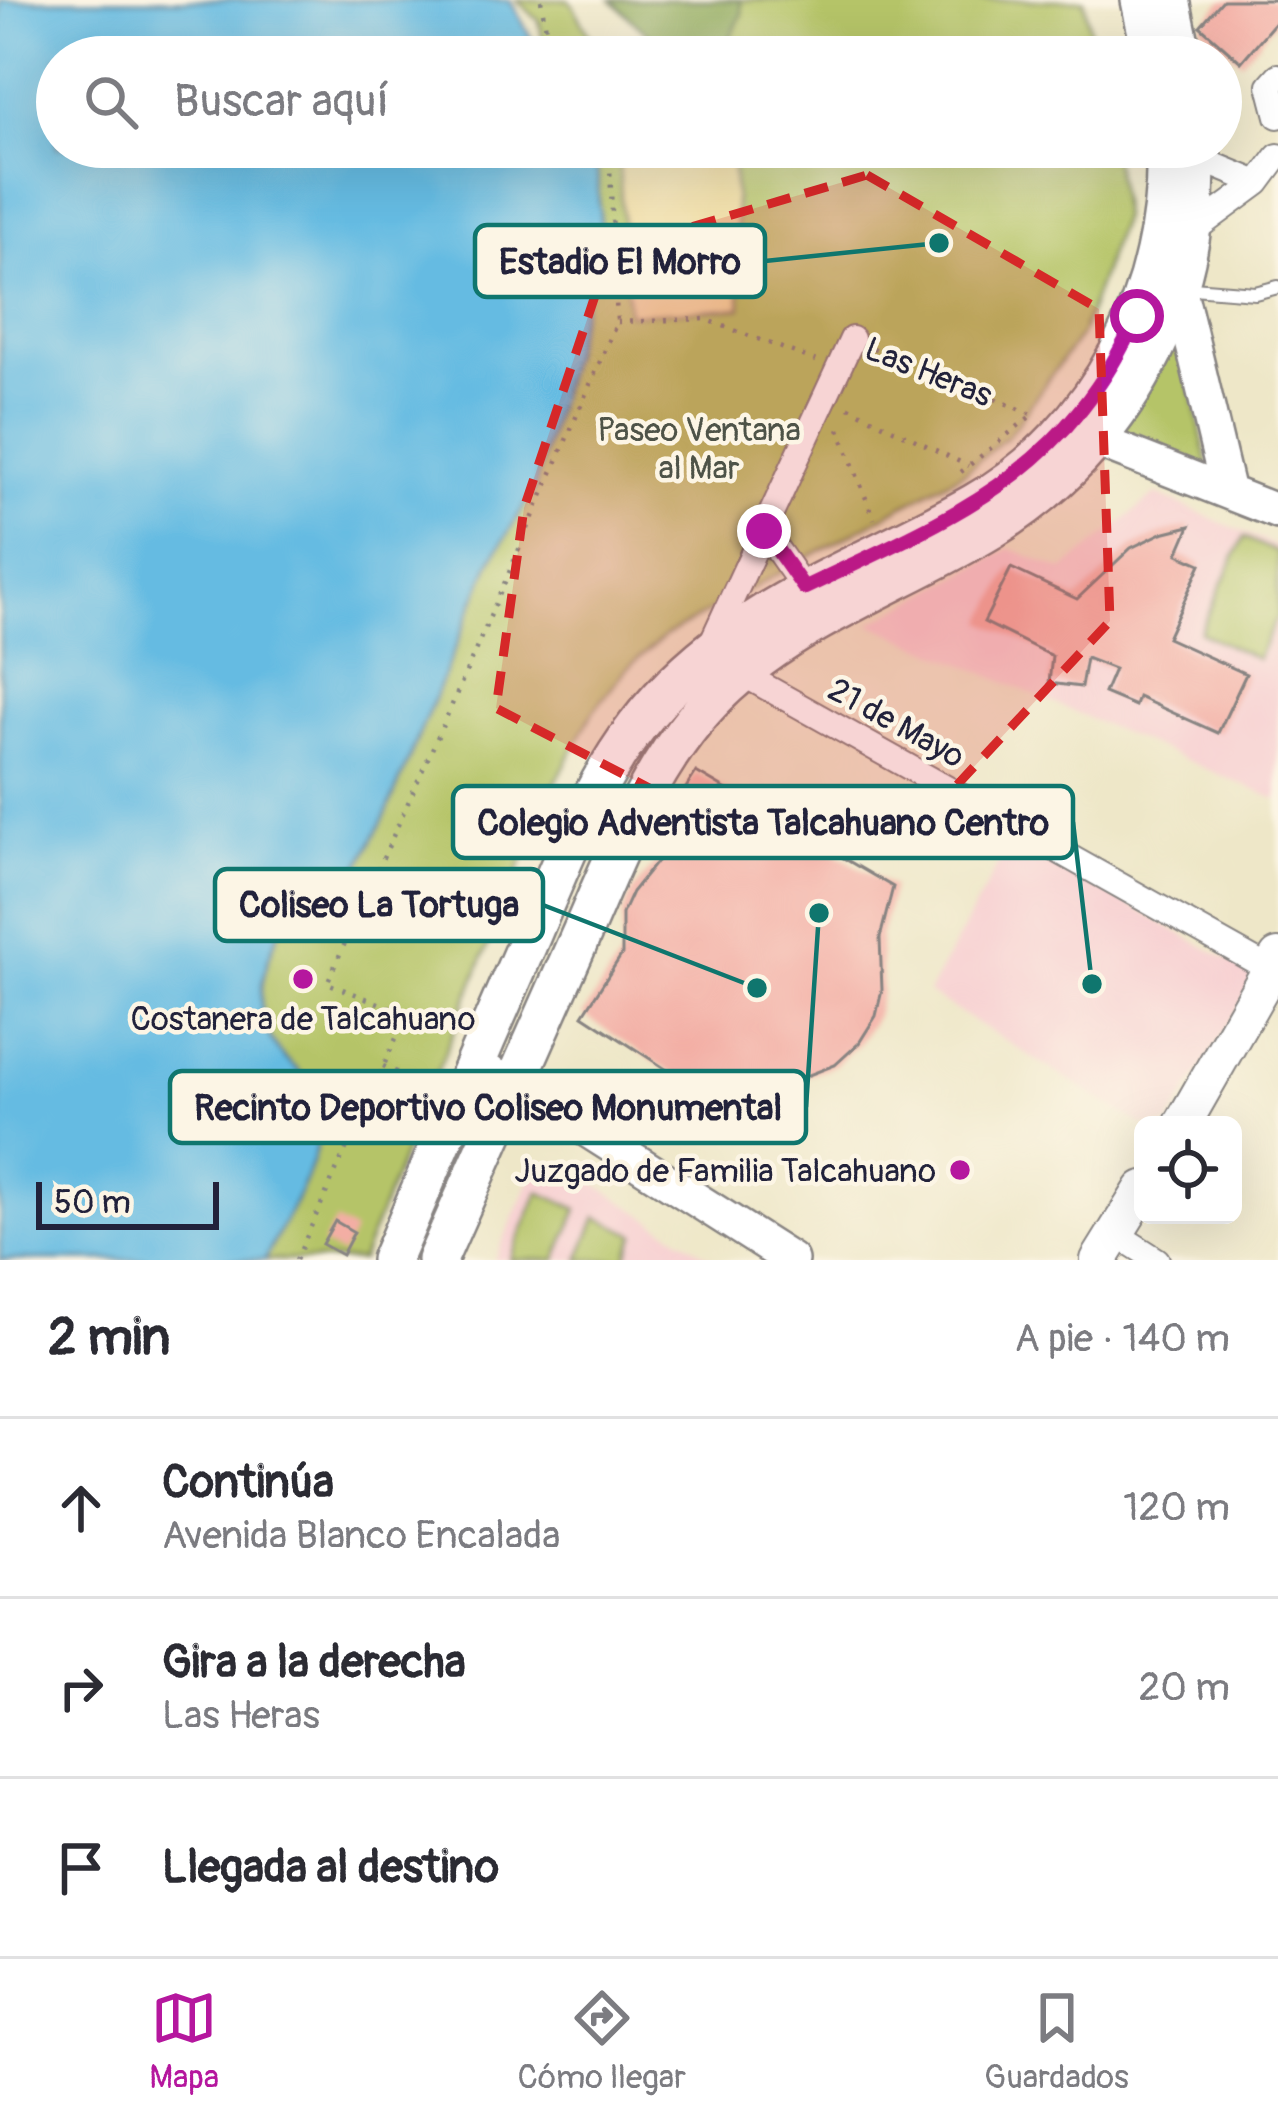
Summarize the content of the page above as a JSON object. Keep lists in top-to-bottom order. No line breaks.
{"streets":{"street":["Las Heras","21 de Mayo"]},"parks":["Paseo Ventana al Mar"],"places":["Estadio El Morro","Recinto Deportivo Coliseo Monumental","Costanera de Talcahuano","Colegio Adventista Talcahuano Centro","Coliseo La Tortuga","Juzgado de Familia Talcahuano"],"scale_bar":"50 m","page":{"search":"Buscar aquí","scale":"50 m","heading":["2 min","A pie · 140 m"],"list":[["Continúa","Avenida Blanco Encalada","120 m"],["Gira a la derecha","Las Heras","20 m"],"Llegada al destino"],"nav":["Mapa","Cómo llegar","Guardados"]}}
